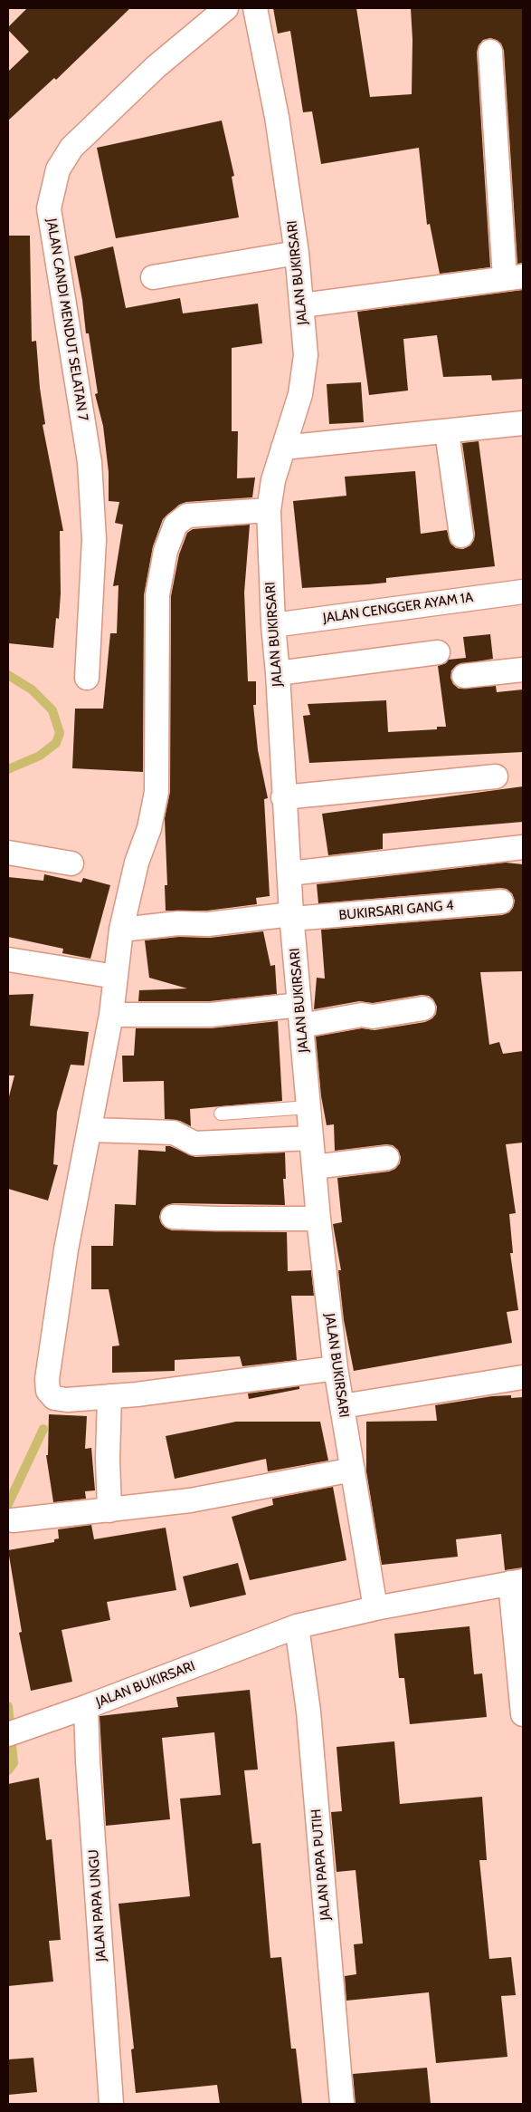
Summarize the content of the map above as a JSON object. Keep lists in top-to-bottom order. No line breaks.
{"streets":{"street":["JALAN BUKIRSARI","JALAN CANDI MENDUT SELATAN 7","JALAN CENGGER AYAM 1A","BUKIRSARI GANG 4","JALAN PAPA PUTIH","JALAN PAPA UNGU"]},"crossings":[["JALAN BUKIRSARI","JALAN CENGGER AYAM 1A"],["JALAN BUKIRSARI","BUKIRSARI GANG 4"],["JALAN BUKIRSARI","JALAN PAPA PUTIH"],["JALAN BUKIRSARI","JALAN PAPA UNGU"]]}
